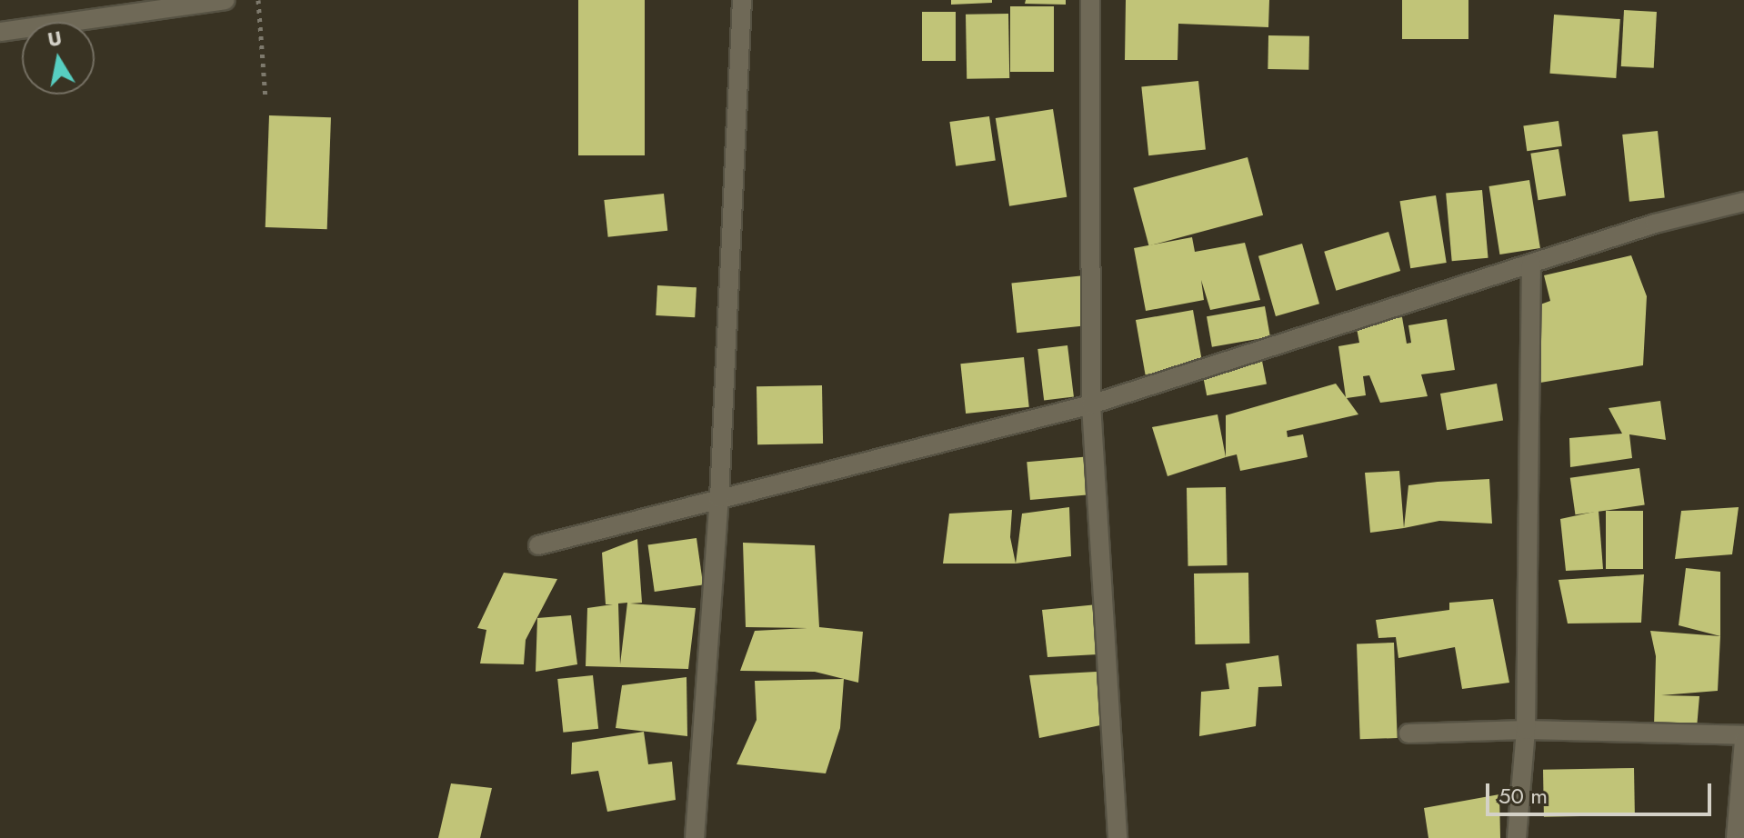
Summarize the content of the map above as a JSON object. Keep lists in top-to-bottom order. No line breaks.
{"scale_bar":"50 m","north":"top"}
